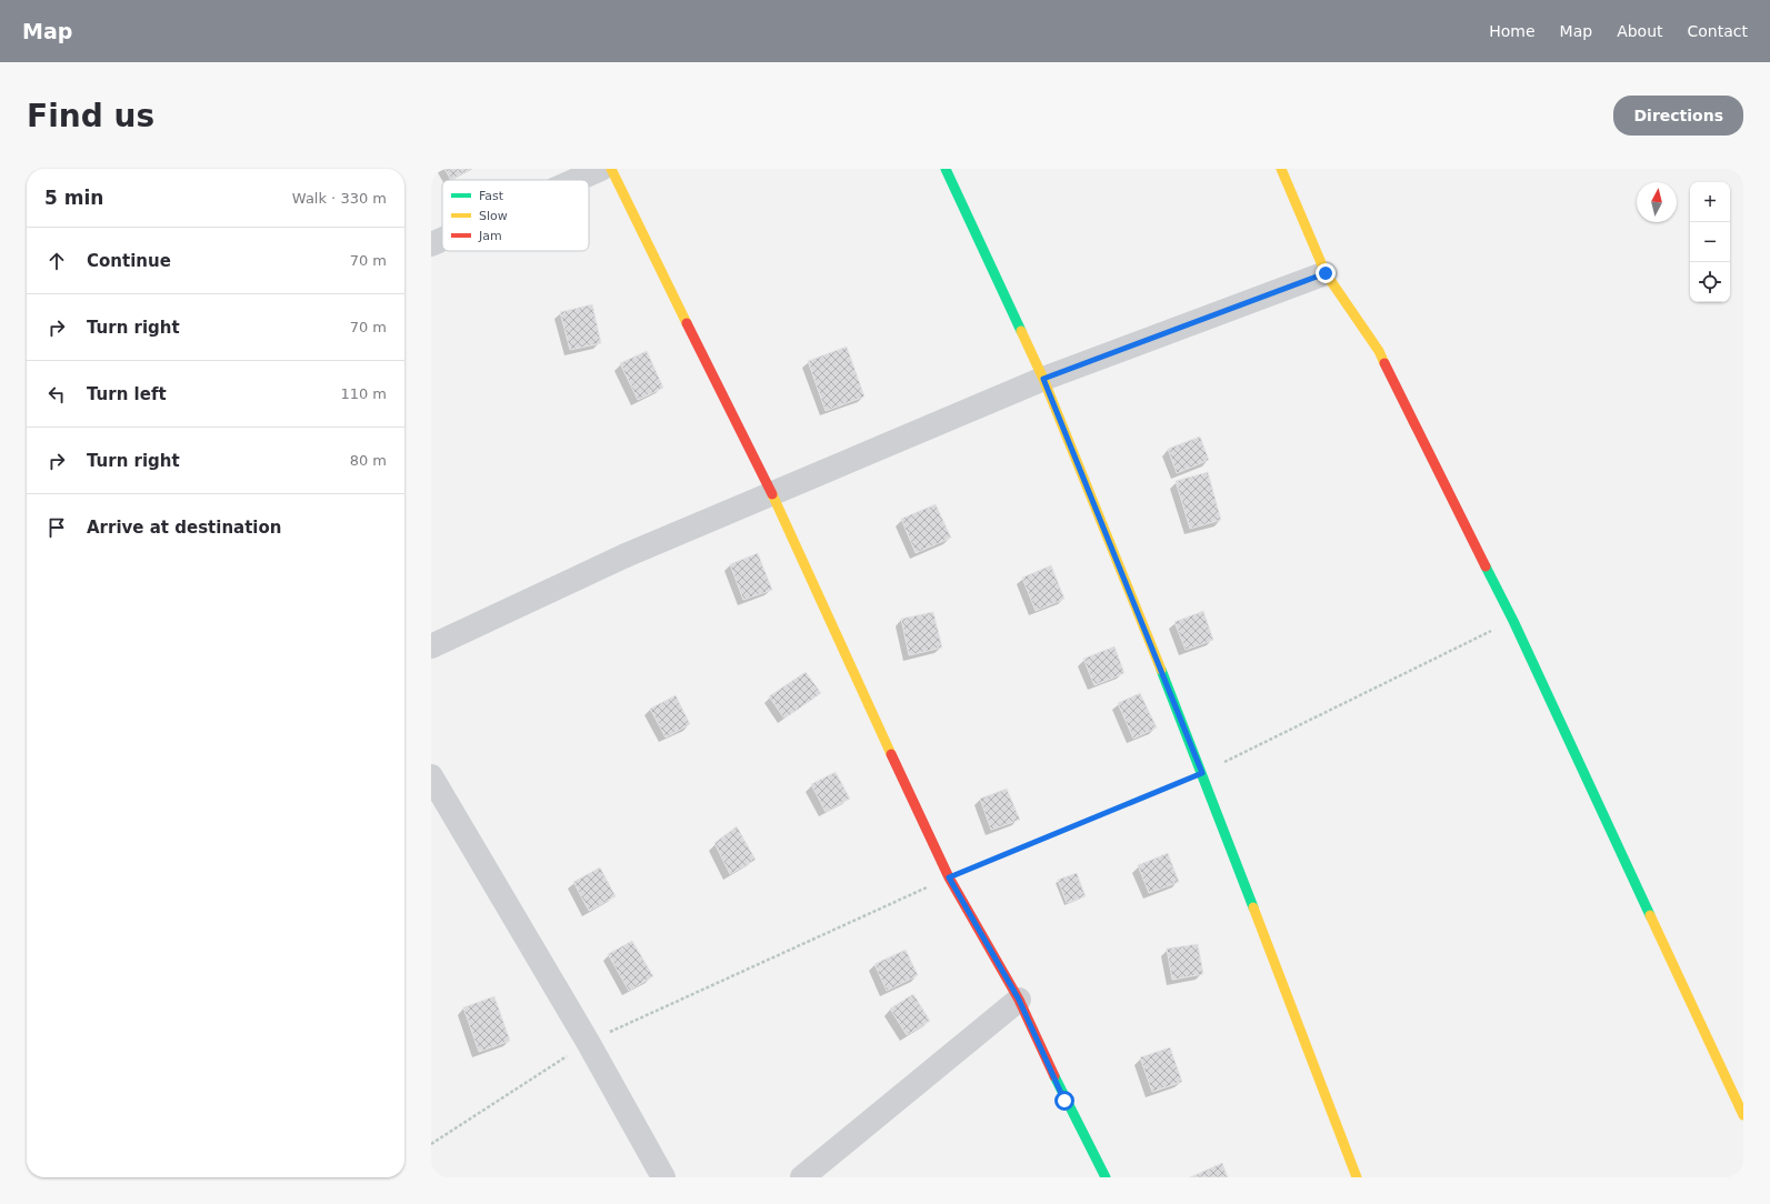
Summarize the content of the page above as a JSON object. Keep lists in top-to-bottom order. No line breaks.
{"legend":["Fast","Slow","Jam"],"north":"top","page":{"header":"Map","nav":["Home","Map","About","Contact"],"buttons":"Directions","title":"Find us","heading":["5 min","Walk · 330 m"],"map_buttons":["+","−"],"list":[["Continue","70 m"],["Turn right","70 m"],["Turn left","110 m"],["Turn right","80 m"],"Arrive at destination"]}}
